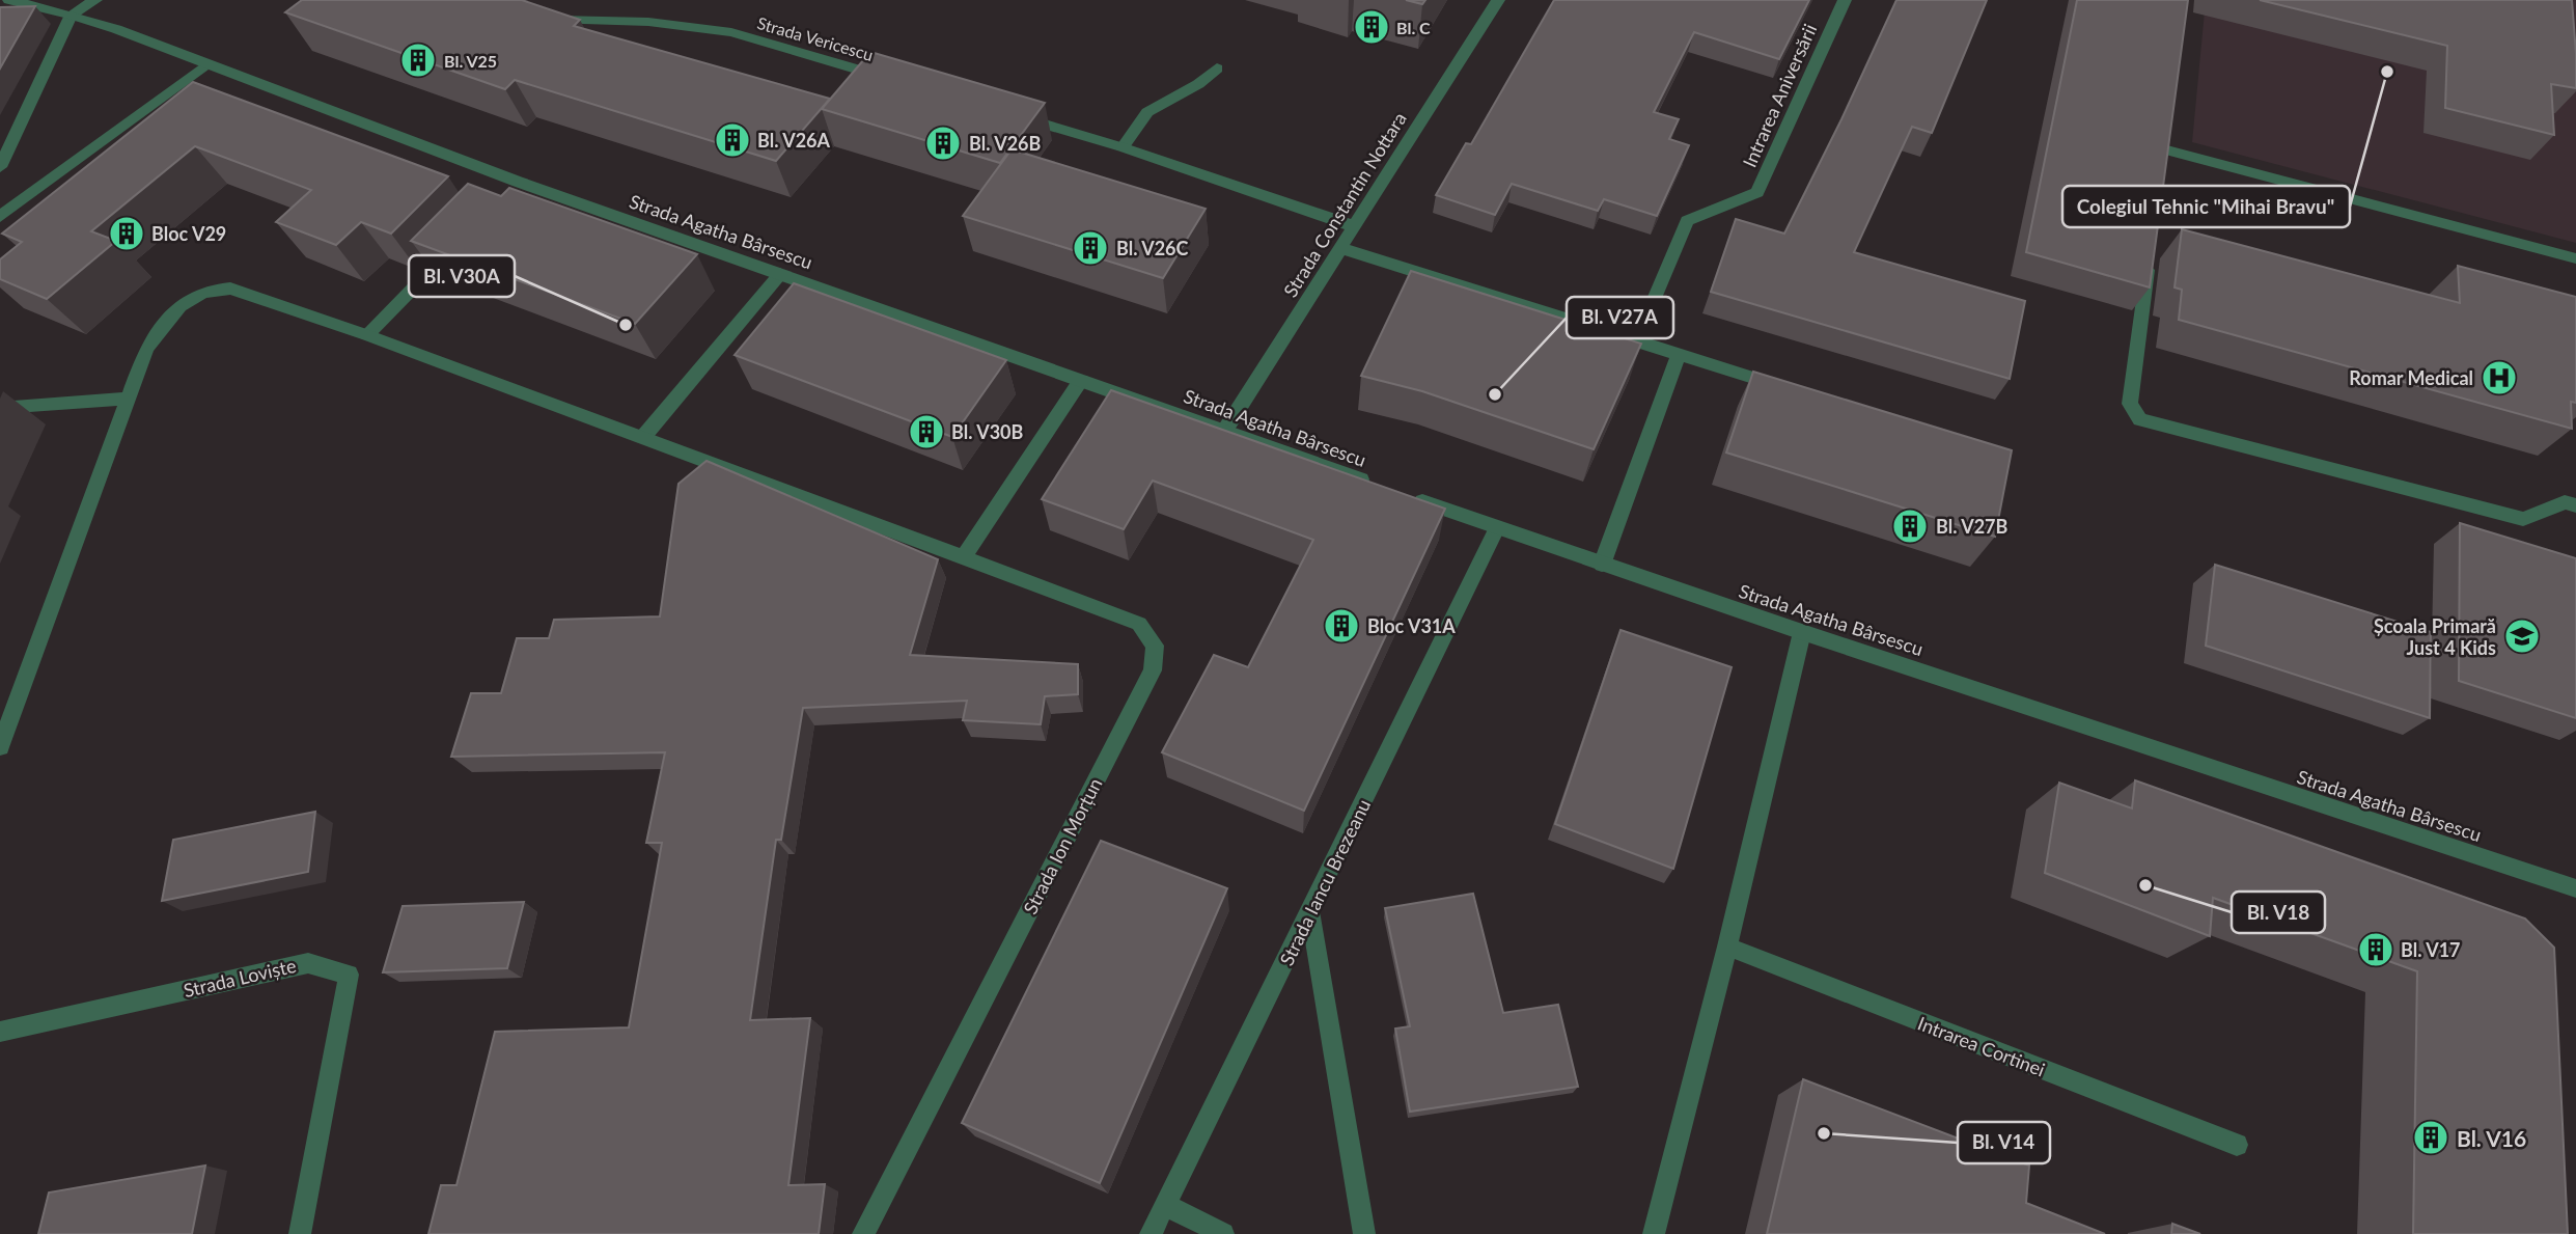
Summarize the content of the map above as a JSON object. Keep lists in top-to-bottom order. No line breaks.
{"streets":{"street":["Strada Vericescu","Intrarea Aniversării","Strada Constantin Nottara","Strada Agatha Bârsescu","Strada Ion Morțun","Strada Iancu Brezeanu","Strada Loviște","Intrarea Cortinei"]},"crossings":[["Strada Constantin Nottara","Strada Agatha Bârsescu"],["Strada Agatha Bârsescu","Strada Iancu Brezeanu"]],"places":{"building":["Bl. C","Bl. V25","Bl. V26A","Bl. V26B","Bloc V29","Bl. V26C","Bl. V30B","Bl. V27B","Bloc V31A","Bl. V17","Bl. V16"],"other":["Colegiul Tehnic \"Mihai Bravu\"","Bl. V30A","Bl. V27A","Bl. V18","Bl. V14"],"hospital":["Romar Medical"],"school or university":["Școala Primară Just 4 Kids"]}}
